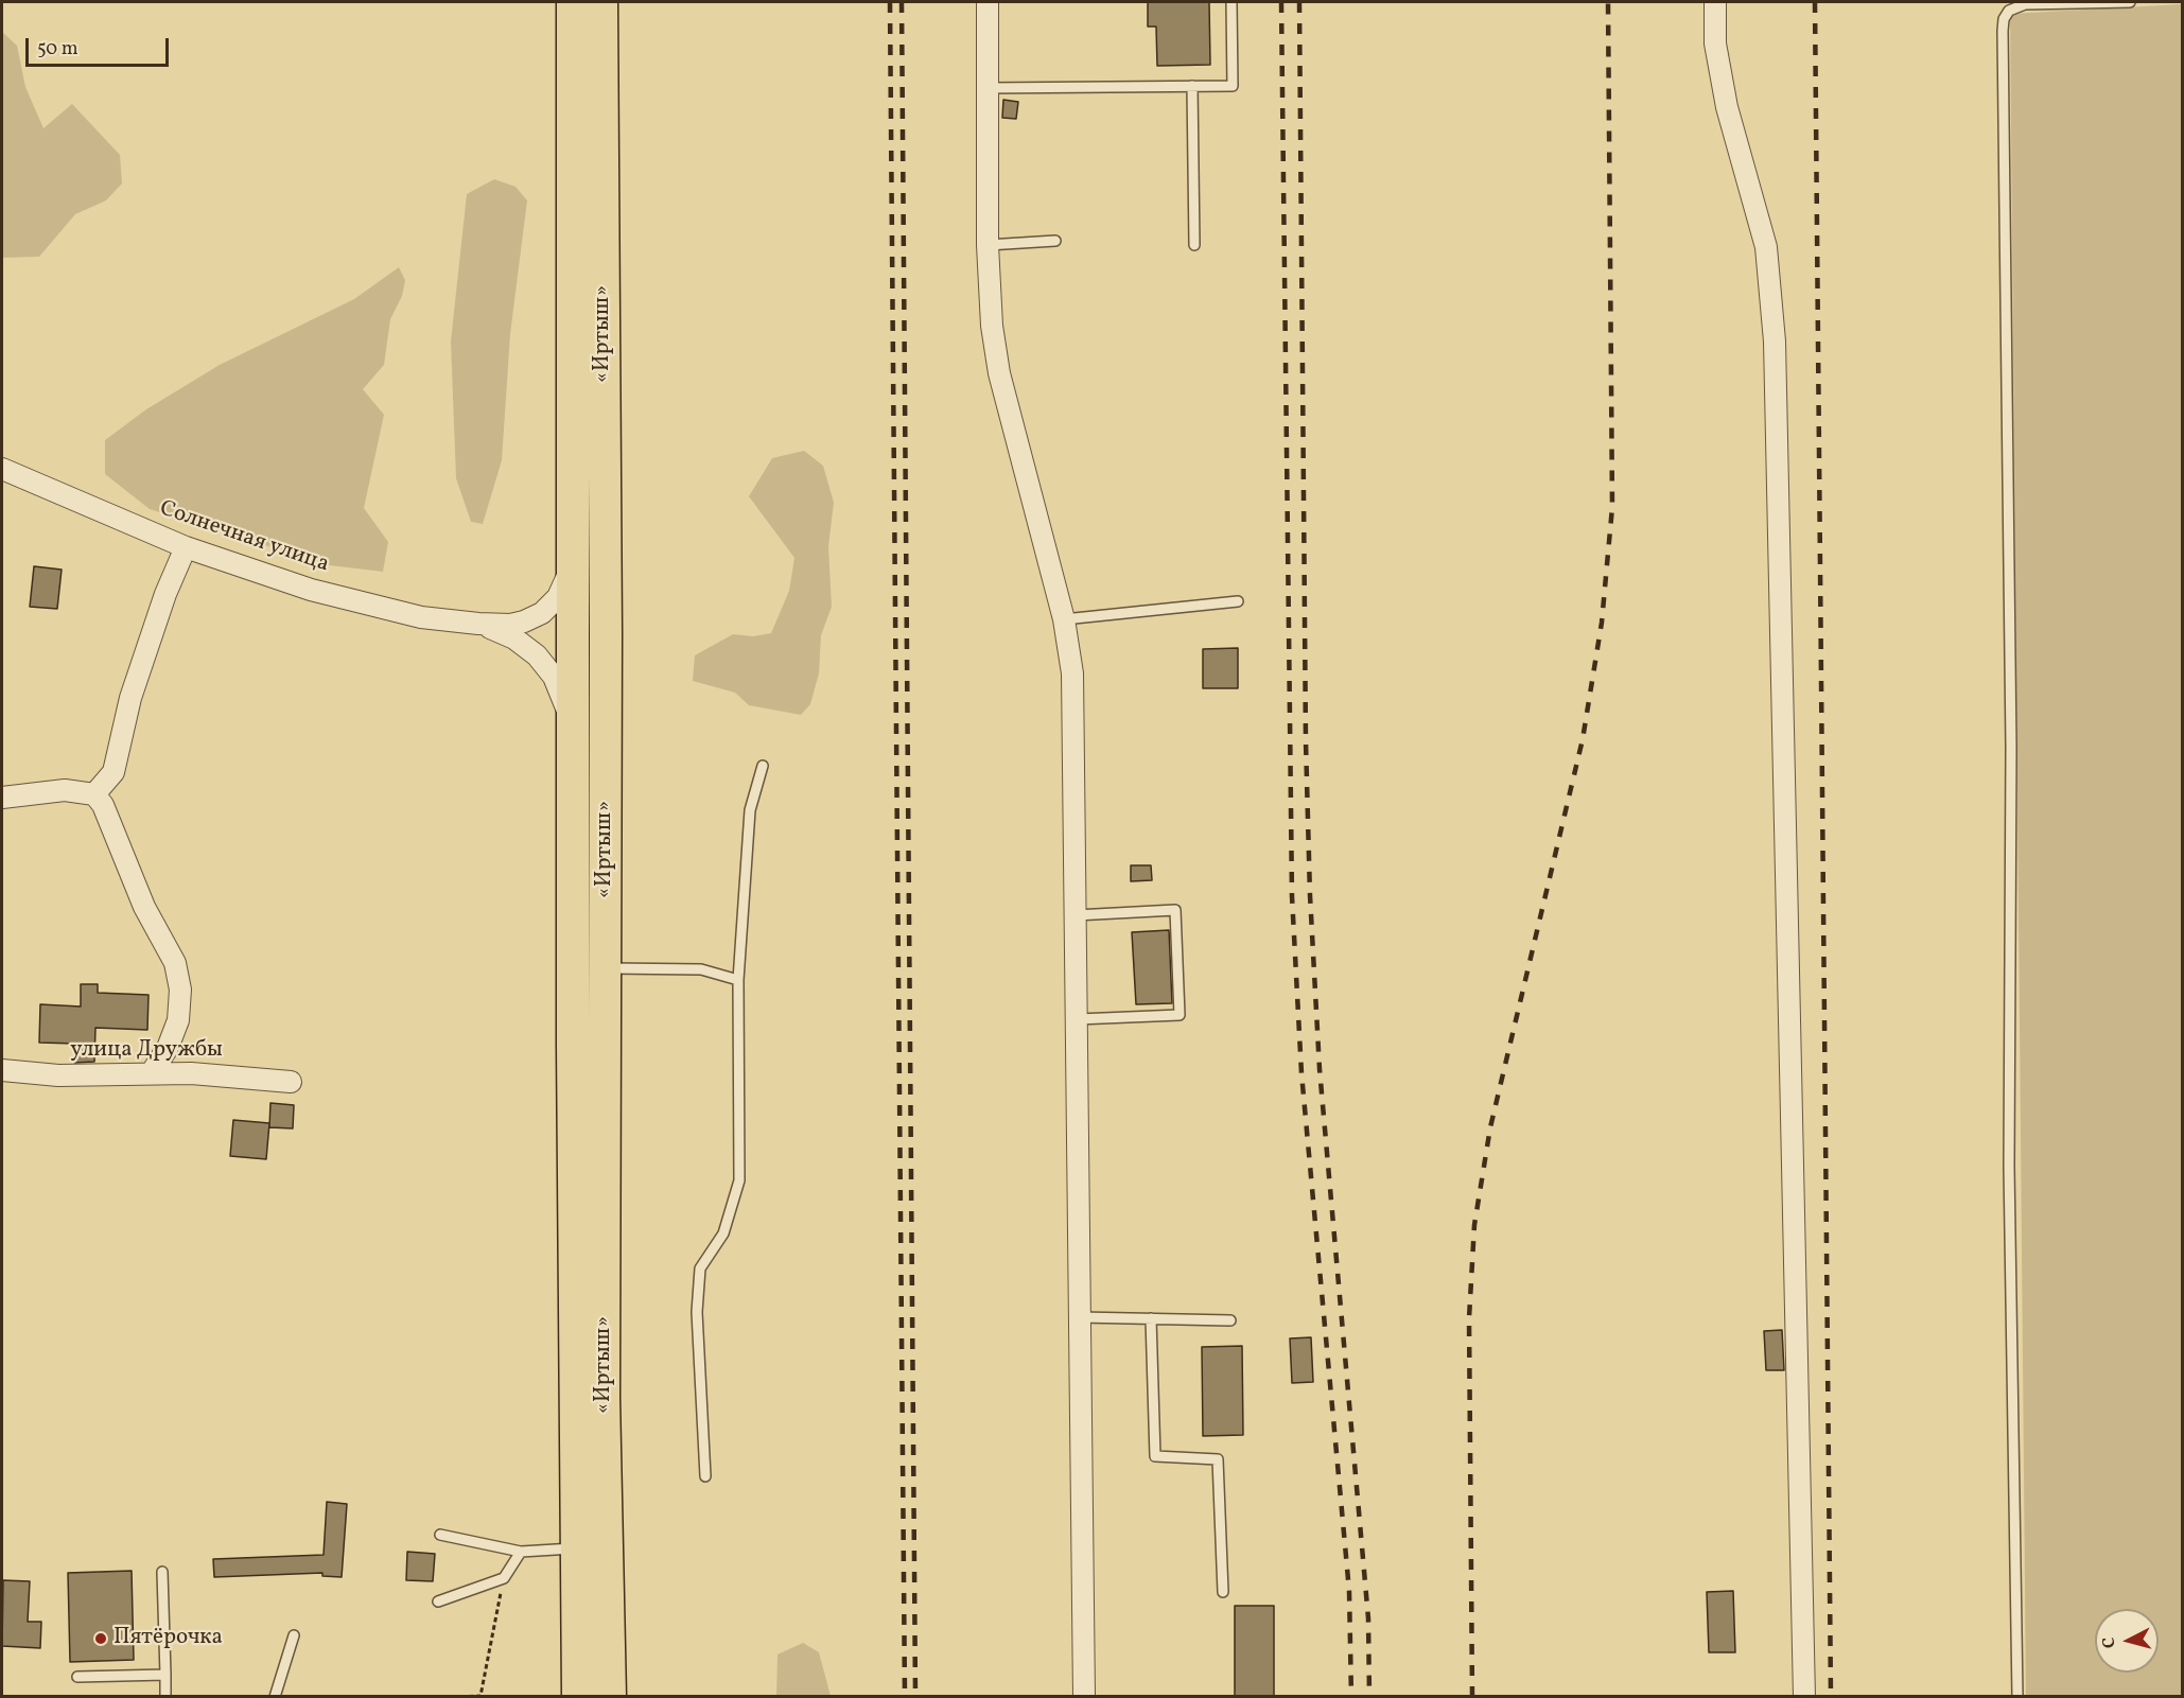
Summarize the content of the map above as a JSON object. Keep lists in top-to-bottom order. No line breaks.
{"streets":{"main road":["«Иртыш»"],"street":["Солнечная улица","улица Дружбы"]},"places":["Пятёрочка"],"scale_bar":"50 m","north":"left"}
